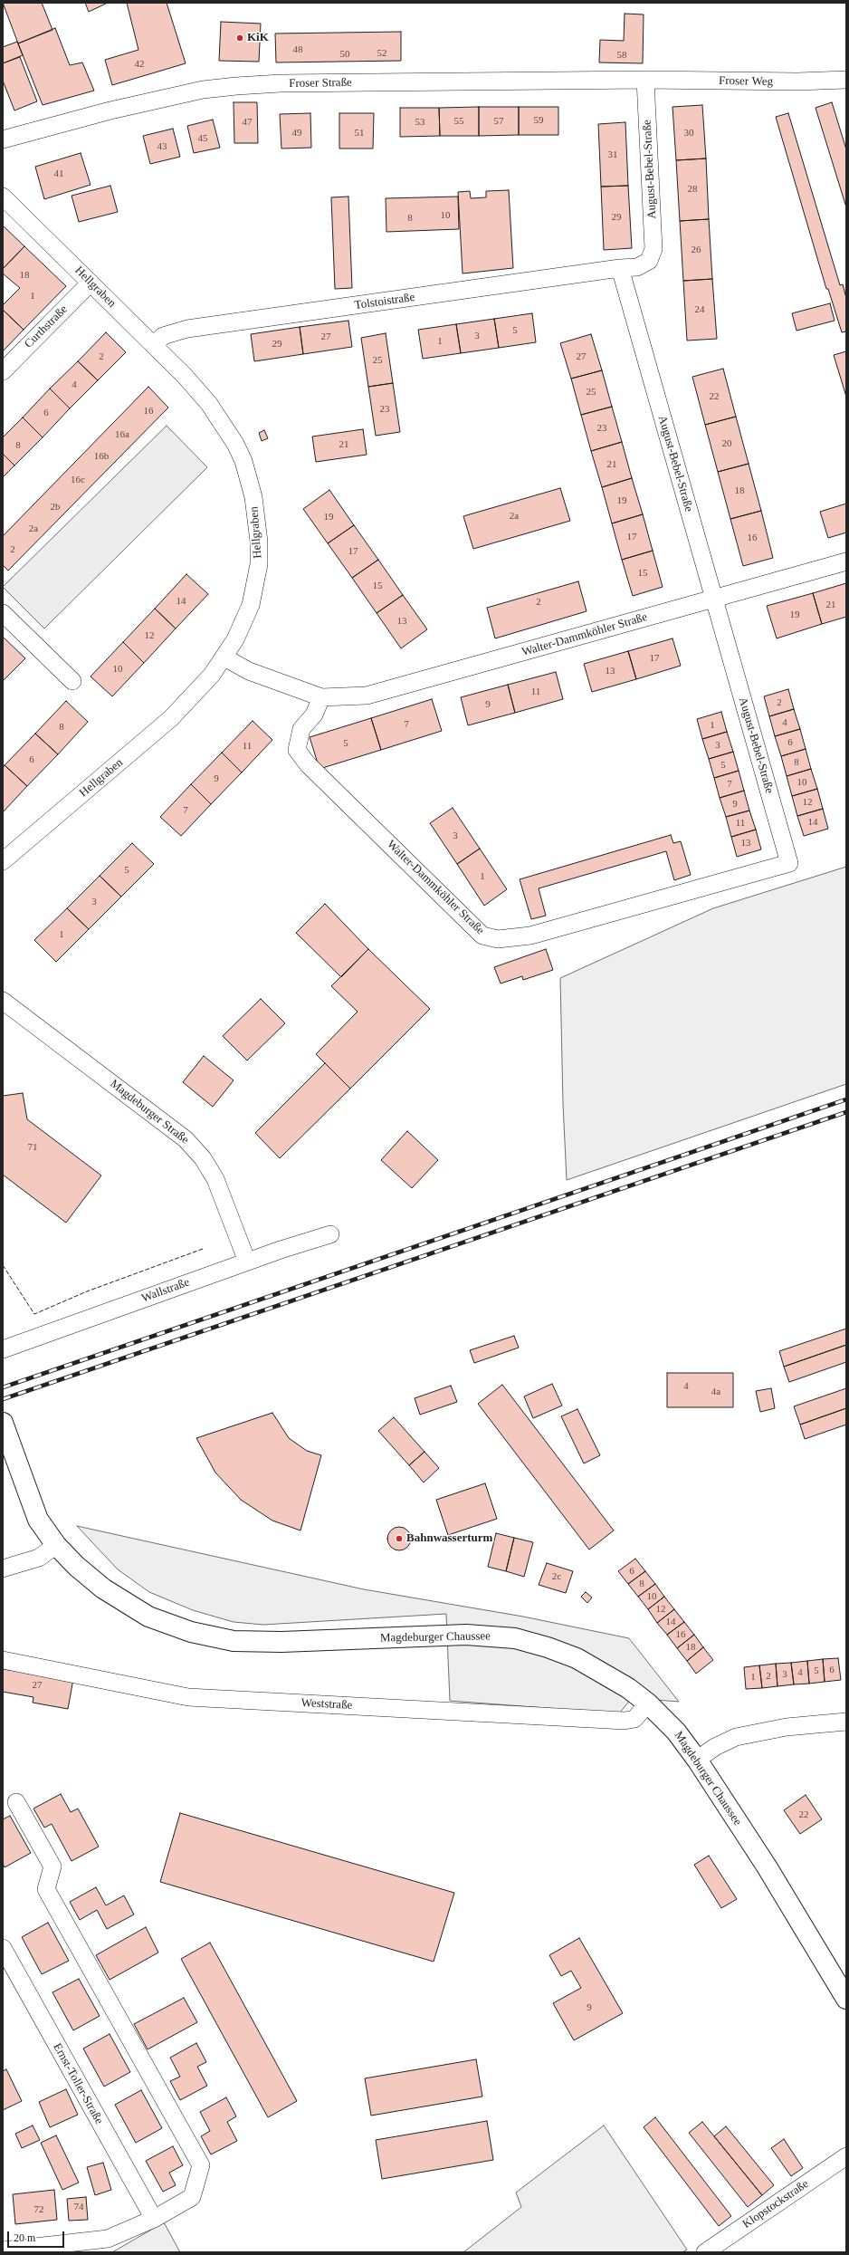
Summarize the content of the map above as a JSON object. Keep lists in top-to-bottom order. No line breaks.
{"streets":{"main road":["Magdeburger Chaussee"],"street":["Froser Weg","Froser Straße","August-Bebel-Straße","Hellgraben","Tolstoistraße","Curthstraße","Walter-Dammköhler Straße","Magdeburger Straße","Wallstraße","Weststraße","Ernst-Toller-Straße","Klopstockstraße"]},"crossings":[["Froser Weg","Froser Straße"],["Froser Weg","August-Bebel-Straße"],["Froser Straße","August-Bebel-Straße"],["August-Bebel-Straße","Tolstoistraße"],["August-Bebel-Straße","Walter-Dammköhler Straße"],["Hellgraben","Tolstoistraße"],["Hellgraben","Curthstraße"],["Hellgraben","Walter-Dammköhler Straße"],["Magdeburger Straße","Wallstraße"],["Magdeburger Chaussee","Weststraße"]],"places":["KiK","Bahnwasserturm"],"house_numbers":["48","52","50","58","42","59","55","57","47","53","49","51","30","45","43","31","41","28","10","29","8","26","18","1","24","5","3","27","1","29","2","27","25","4","25","22","23","16","6","23","16a","20","21","8","16b","21","16c","18","19","2b","2a","19","2a","17","16","2","17","15","15","14","2","21","19","13","12","17","10","13","11","2","9","4","7","1","8","6","5","3","11","6","8","5","9","10","7","12","9","7","14","11","3","13","5","1","3","1","71","4","4a","6","2c","8","10","12","14","16","18","6","5","4","3","2","1","27","22","9","74","72"],"scale_bar":"20 m"}
